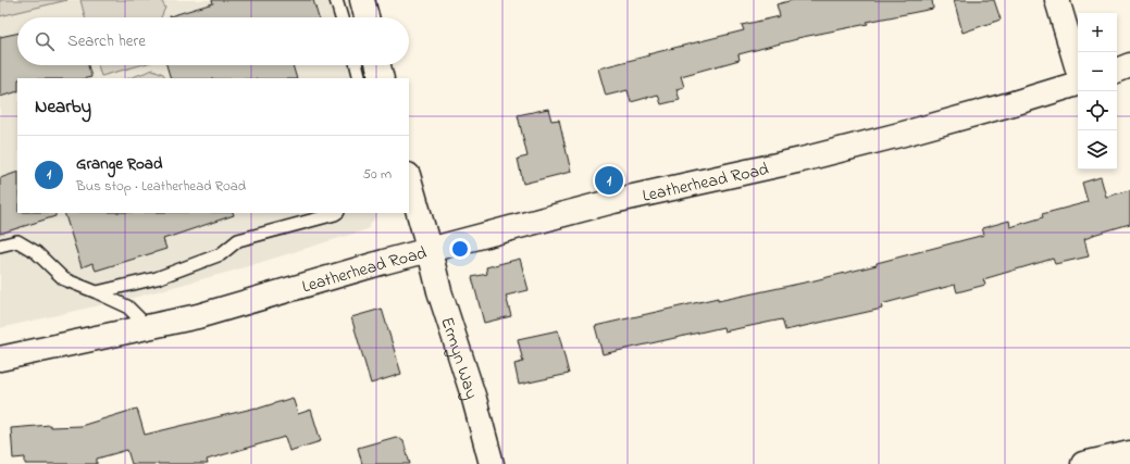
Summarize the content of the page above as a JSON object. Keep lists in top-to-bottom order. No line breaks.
{"streets":{"main road":["Leatherhead Road","Ermyn Way"]},"crossings":[["Leatherhead Road","Ermyn Way"]],"page":{"map_buttons":["+","−"],"search":"Search here","heading":"Nearby","list":[{"mark":"1","name":"Grange Road","note":"Bus stop · Leatherhead Road","value":"50 m"}],"pins":"1"}}
